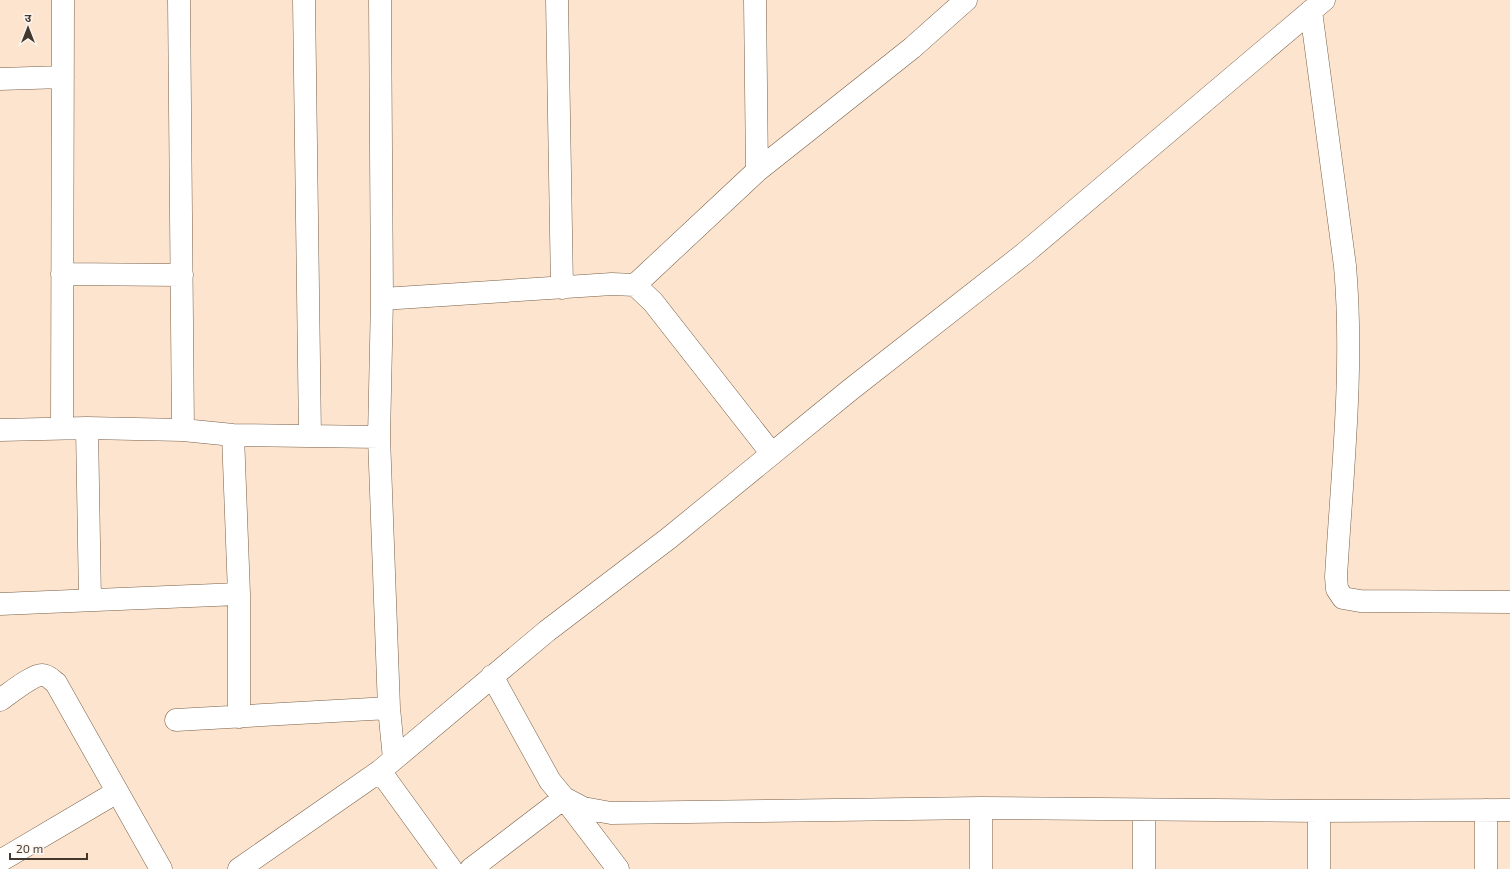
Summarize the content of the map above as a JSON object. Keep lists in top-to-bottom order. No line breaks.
{"scale_bar":"20 m","north":"top"}
